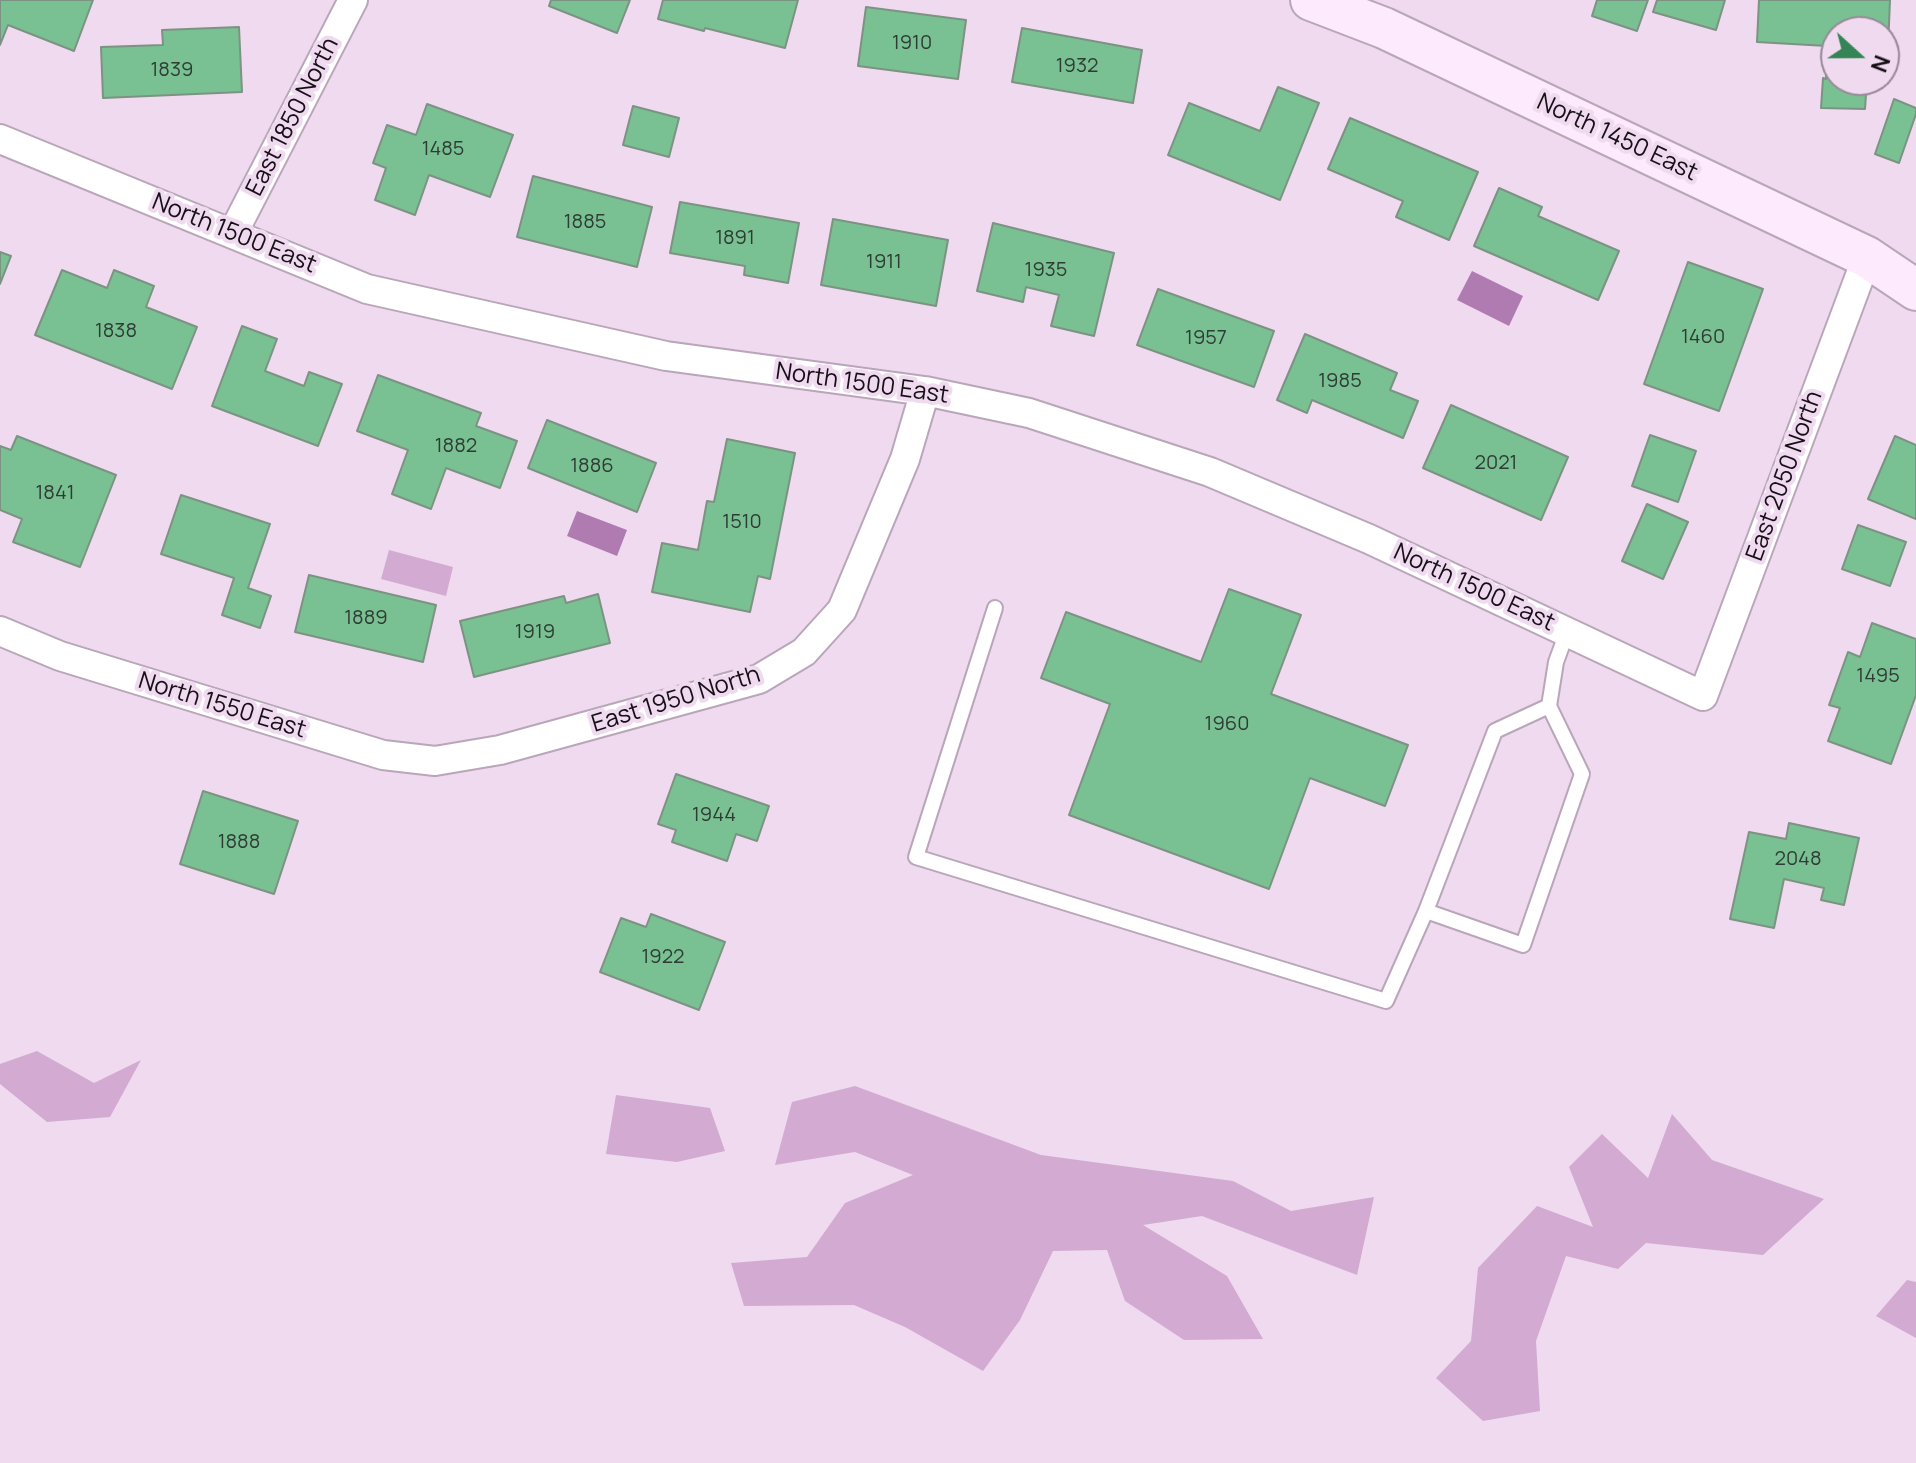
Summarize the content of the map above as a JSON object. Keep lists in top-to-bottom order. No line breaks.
{"streets":{"street":["East 1850 North","North 1450 East","North 1500 East","East 2050 North","East 1950 North","North 1550 East"]},"crossings":[["East 1850 North","North 1500 East"],["North 1450 East","East 2050 North"],["North 1500 East","East 2050 North"],["North 1500 East","East 1950 North"],["East 1950 North","North 1550 East"]],"house_numbers":["1910","1932","1839","1485","1885","1891","1911","1935","1838","1460","1957","1985","1882","2021","1886","1841","1510","1889","1919","1495","1960","1944","1888","2048","1922"],"north":"right"}
